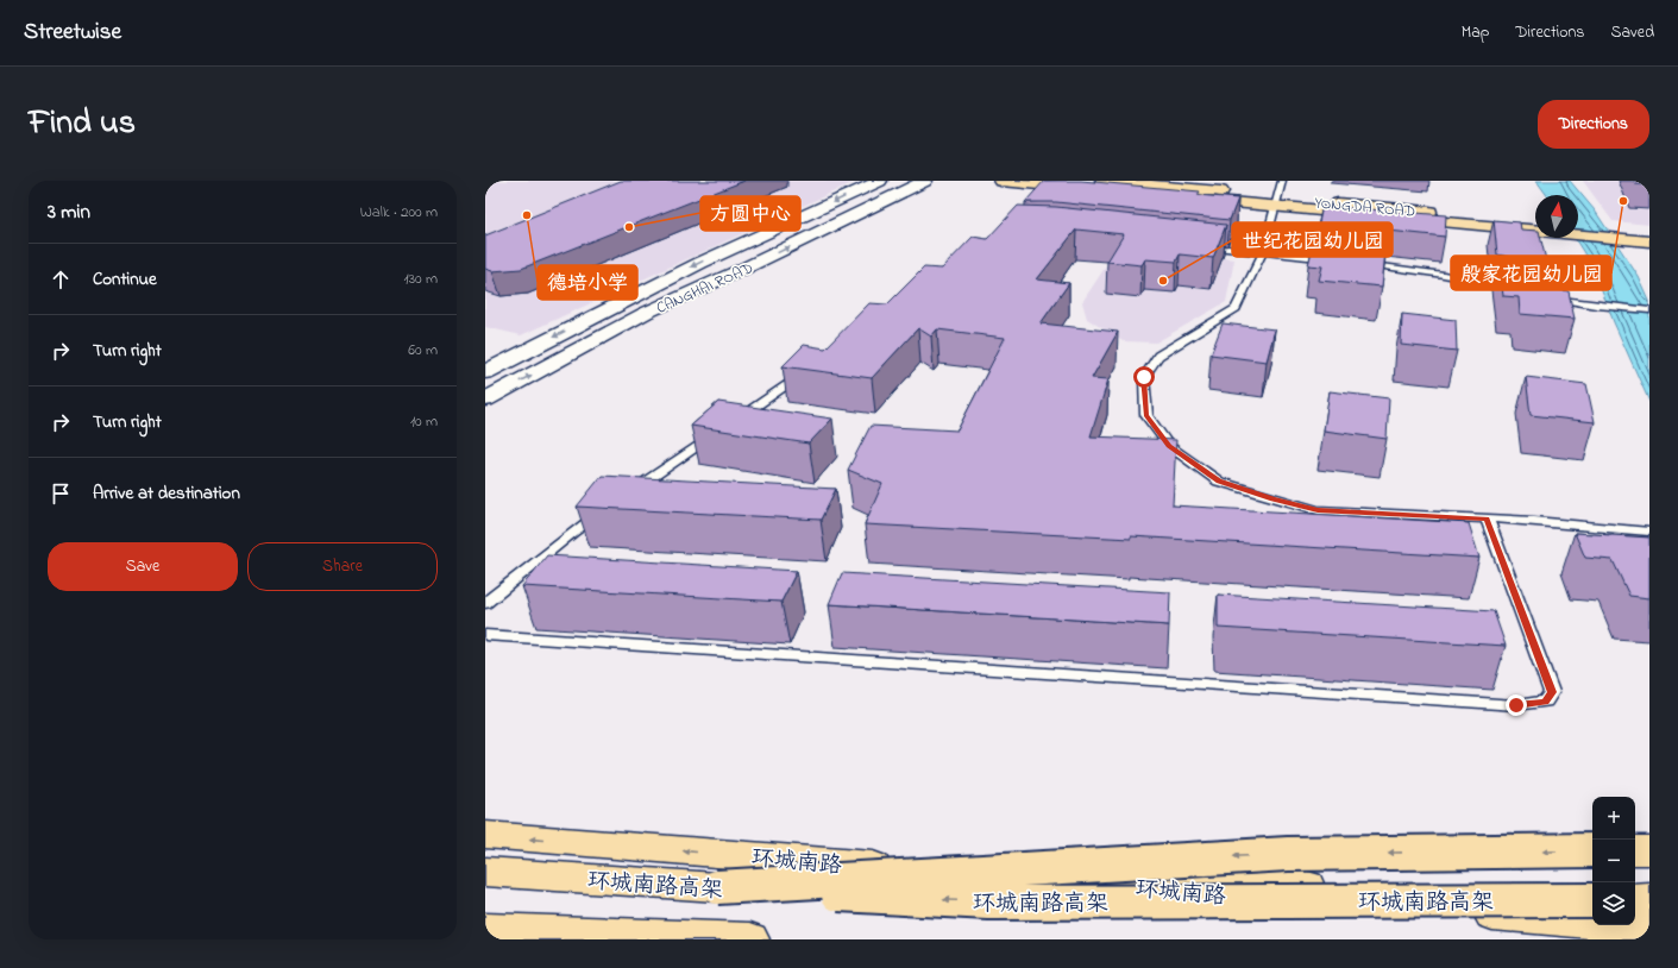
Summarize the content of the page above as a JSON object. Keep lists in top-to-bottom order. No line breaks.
{"streets":{"main road":["YONGDA ROAD","CANGHAI ROAD","环城南路","环城南路高架"]},"crossings":[["环城南路","环城南路高架"]],"places":["殷家花园幼儿园","德培小学","方圆中心","世纪花园幼儿园"],"north":"top","page":{"header":"Streetwise","nav":["Map","Directions","Saved"],"title":"Find us","buttons":["Directions",["Save","Share"]],"heading":["3 min","Walk · 200 m"],"list":[["Continue","130 m"],["Turn right","60 m"],["Turn right","10 m"],"Arrive at destination"],"map_buttons":["+","−"]}}
